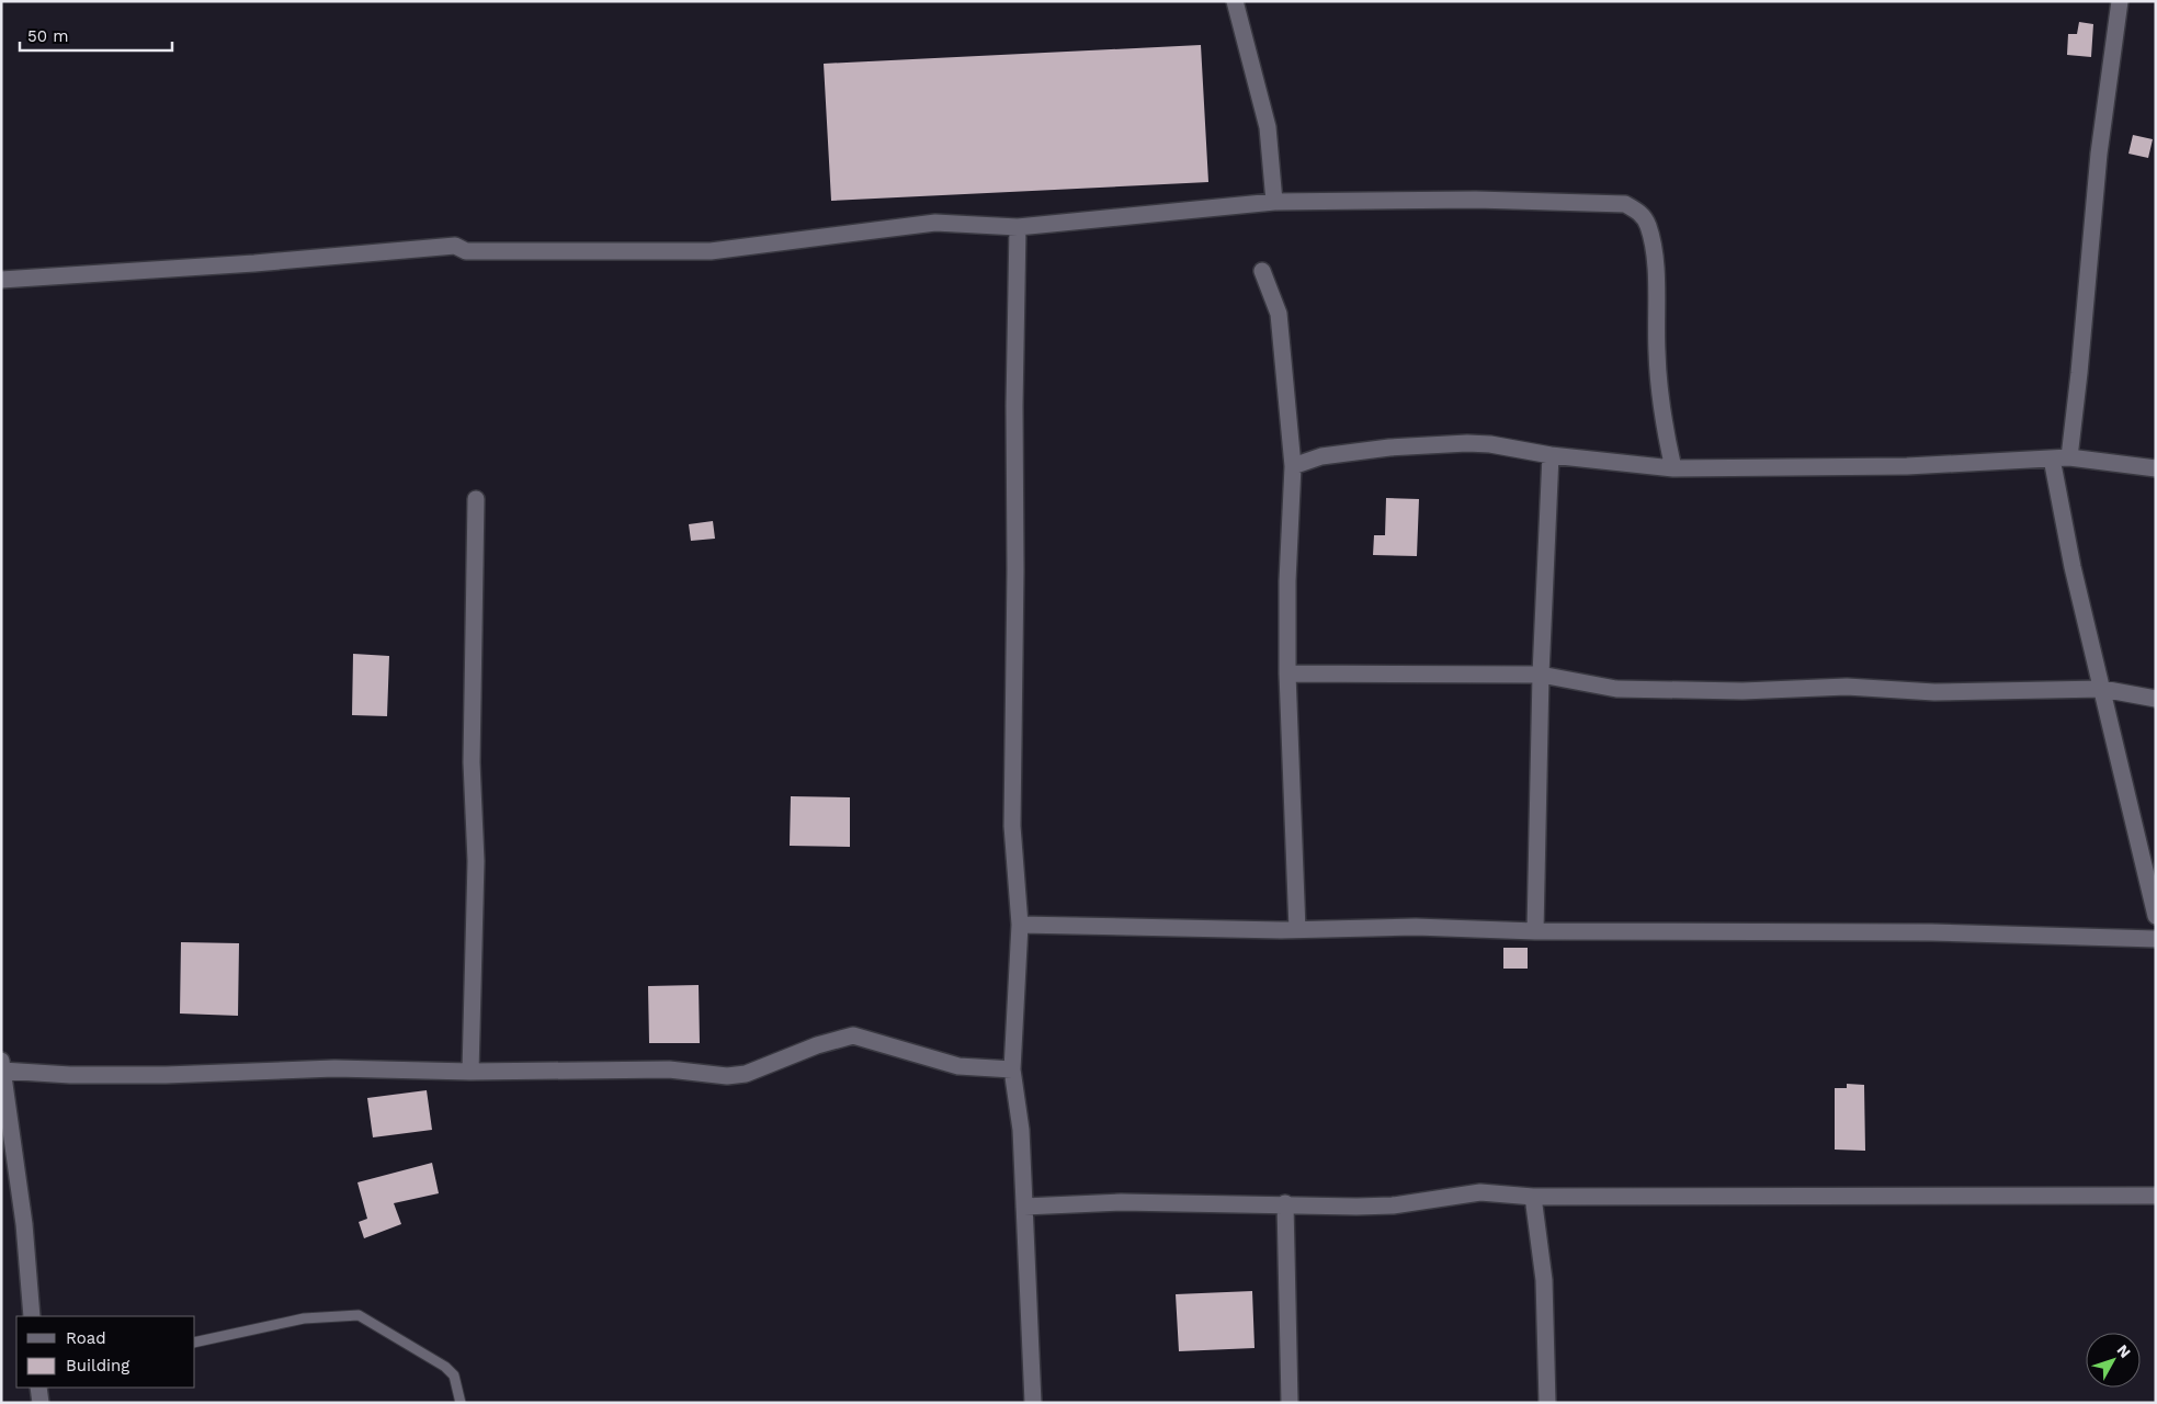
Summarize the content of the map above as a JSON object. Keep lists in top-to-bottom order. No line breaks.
{"legend":["Road","Building"],"scale_bar":"50 m","north":"top right"}
